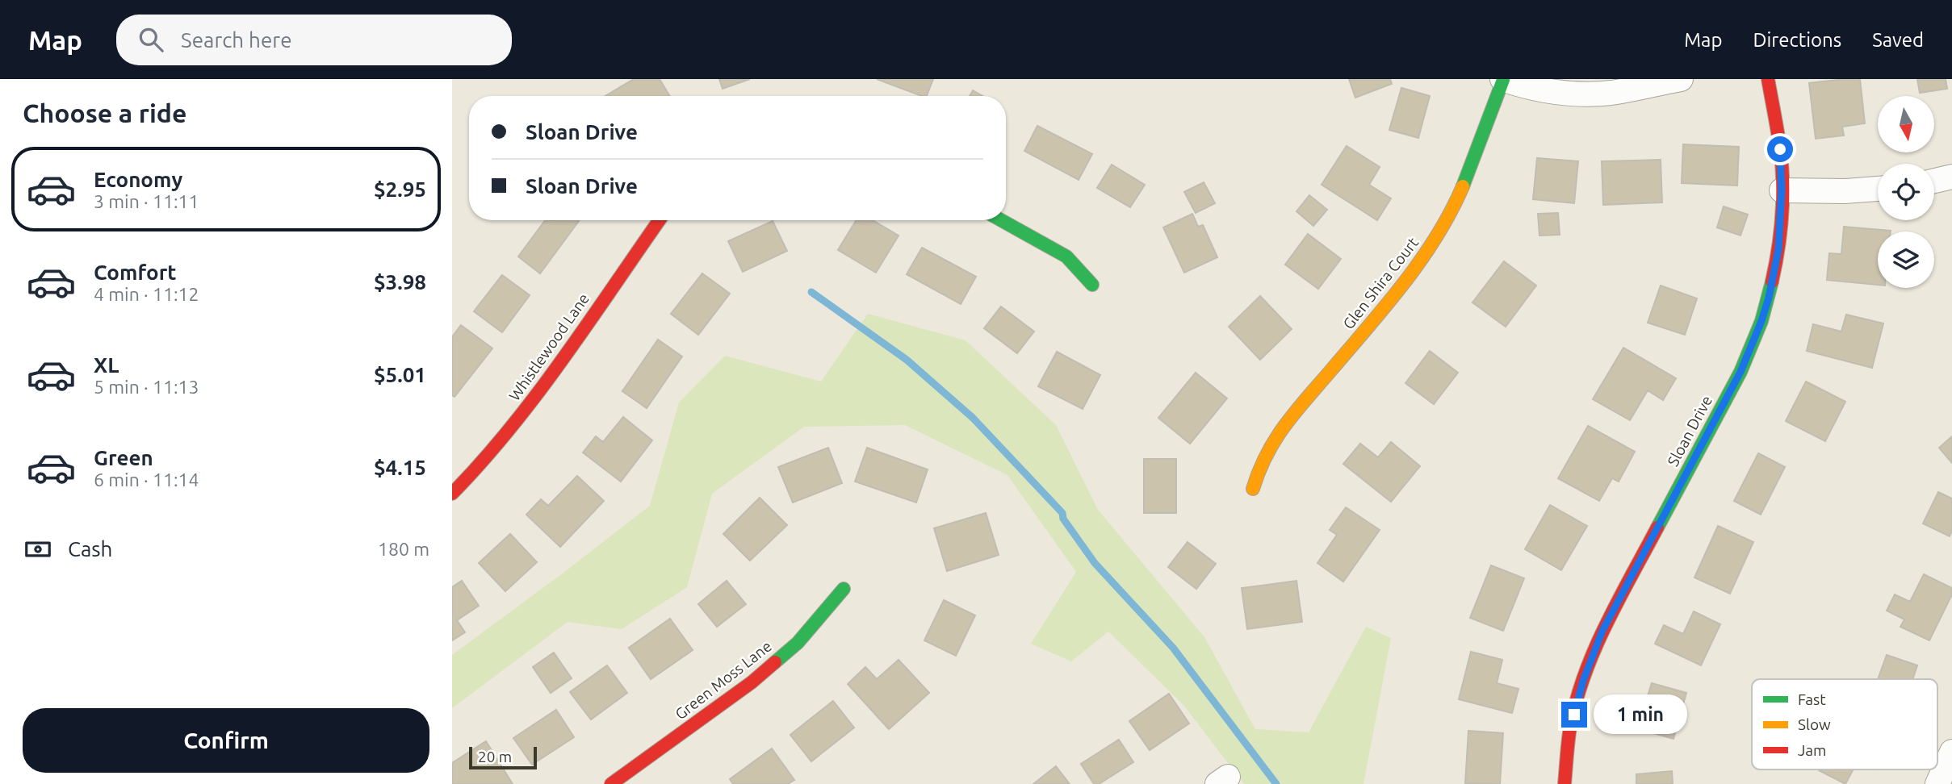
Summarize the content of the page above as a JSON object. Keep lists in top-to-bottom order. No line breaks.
{"streets":{"street":["Glen Shira Court","Whistlewood Lane","Sloan Drive","Green Moss Lane"]},"legend":["Fast","Slow","Jam"],"scale_bar":"20 m","north":"bottom","page":{"header":"Map","search":"Search here","nav":["Map","Directions","Saved"],"heading":"Choose a ride","banner":["Sloan Drive","Sloan Drive"],"list":[{"name":"Economy","note":"3 min · 11:11","value":"$2.95"},{"name":"Comfort","note":"4 min · 11:12","value":"$3.98"},{"name":"XL","note":"5 min · 11:13","value":"$5.01"},{"name":"Green","note":"6 min · 11:14","value":"$4.15"}],"pay":["Cash","180 m"],"bubble":"1 min","buttons":"Confirm","scale":"20 m"}}
